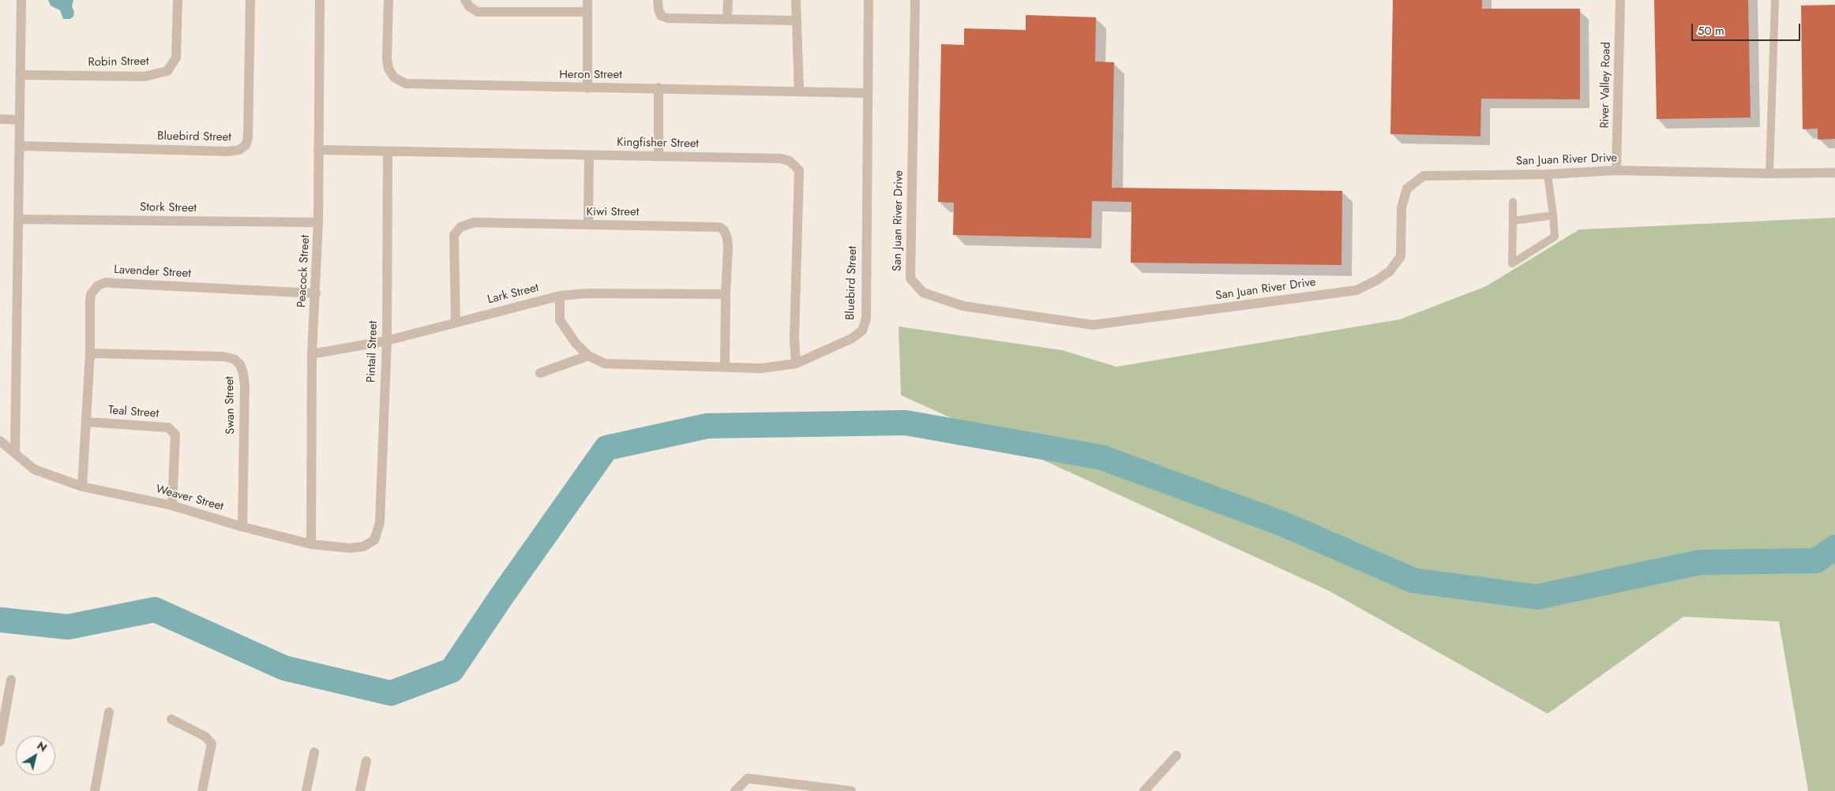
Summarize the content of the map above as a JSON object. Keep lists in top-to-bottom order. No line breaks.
{"streets":{"street":["Robin Street","Heron Street","River Valley Road","Bluebird Street","Kingfisher Street","San Juan River Drive","Stork Street","Kiwi Street","Peacock Street","Lavender Street","Lark Street","Pintail Street","Swan Street","Teal Street","Weaver Street"]},"crossings":[["Heron Street","Bluebird Street"],["River Valley Road","San Juan River Drive"],["Bluebird Street","Kingfisher Street"],["Bluebird Street","Kiwi Street"],["Bluebird Street","Lark Street"],["Kingfisher Street","Peacock Street"],["Kingfisher Street","Pintail Street"],["Stork Street","Peacock Street"],["Kiwi Street","Lark Street"],["Peacock Street","Lavender Street"],["Peacock Street","Lark Street"],["Peacock Street","Weaver Street"],["Lavender Street","Swan Street"],["Lavender Street","Teal Street"],["Lavender Street","Weaver Street"],["Lark Street","Pintail Street"],["Pintail Street","Weaver Street"],["Swan Street","Weaver Street"],["Teal Street","Weaver Street"]],"scale_bar":"50 m","north":"top right"}
